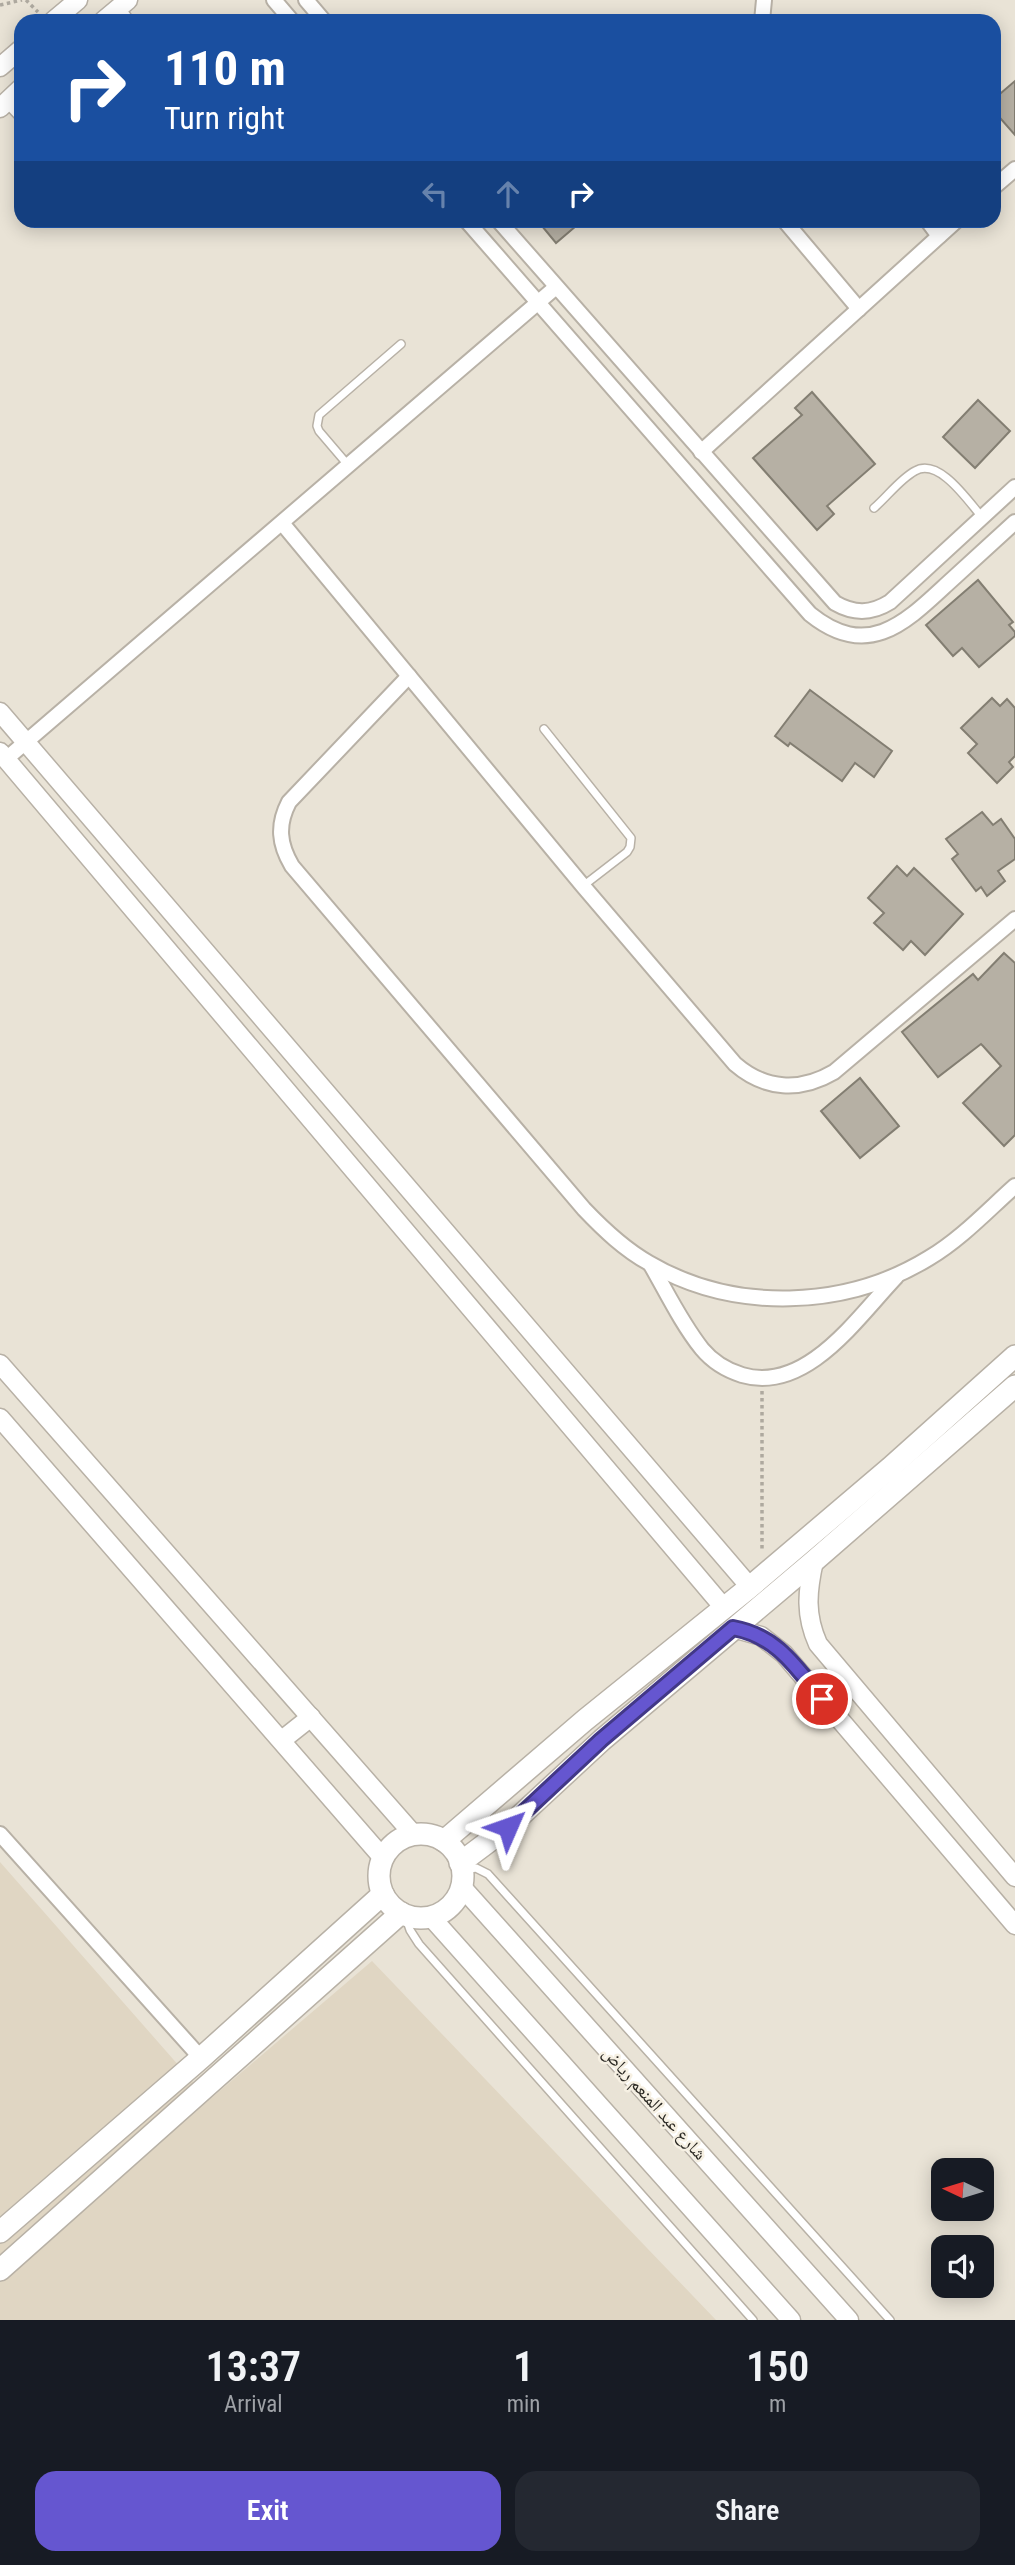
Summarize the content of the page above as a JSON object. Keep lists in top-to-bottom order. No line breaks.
{"streets":{"street":["شارع عبد المنعم رياض"]},"north":"left","page":{"turn":["110 m","Turn right"],"eta":["13:37","Arrival","1","min","150","m"],"buttons":["Exit","Share"]}}
